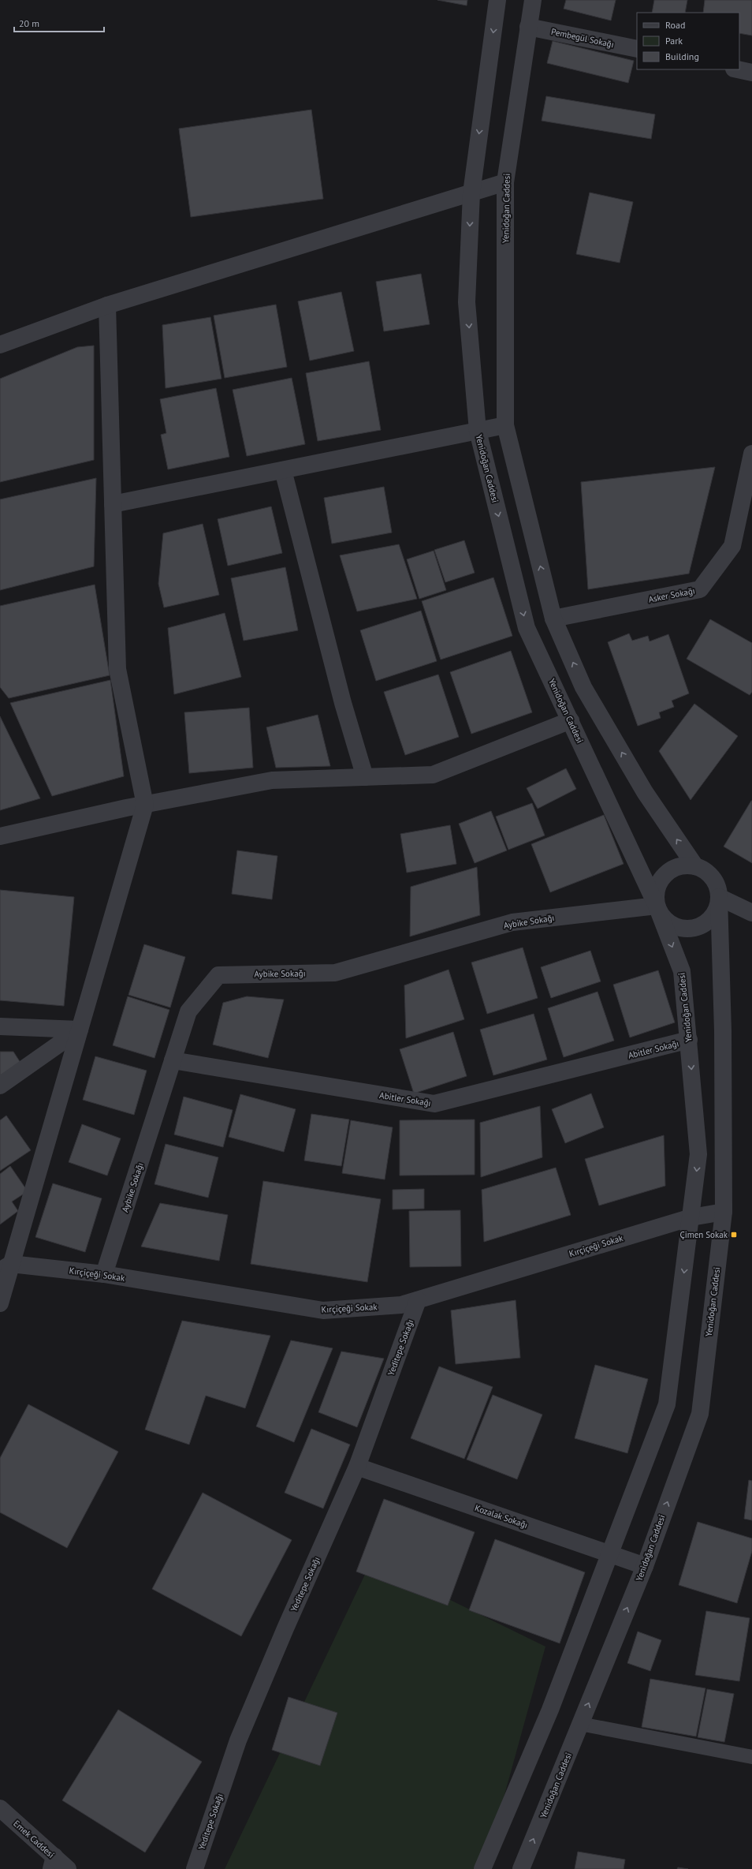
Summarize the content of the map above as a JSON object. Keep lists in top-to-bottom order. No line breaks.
{"streets":{"street":["Pembegül Sokağı","Yenidoğan Caddesi","Asker Sokağı","Aybike Sokağı","Abitler Sokağı","Kırçiçeği Sokak","Yeditepe Sokağı","Kozalak Sokağı","Emek Caddesi"]},"crossings":[["Pembegül Sokağı","Yenidoğan Caddesi"],["Yenidoğan Caddesi","Asker Sokağı"],["Yenidoğan Caddesi","Aybike Sokağı"],["Yenidoğan Caddesi","Abitler Sokağı"],["Yenidoğan Caddesi","Kırçiçeği Sokak"],["Yenidoğan Caddesi","Kozalak Sokağı"],["Aybike Sokağı","Abitler Sokağı"],["Aybike Sokağı","Kırçiçeği Sokak"],["Kırçiçeği Sokak","Yeditepe Sokağı"],["Yeditepe Sokağı","Kozalak Sokağı"]],"places":{"transit":["Çimen Sokak"]},"legend":["Road","Park","Building"],"scale_bar":"20 m"}
